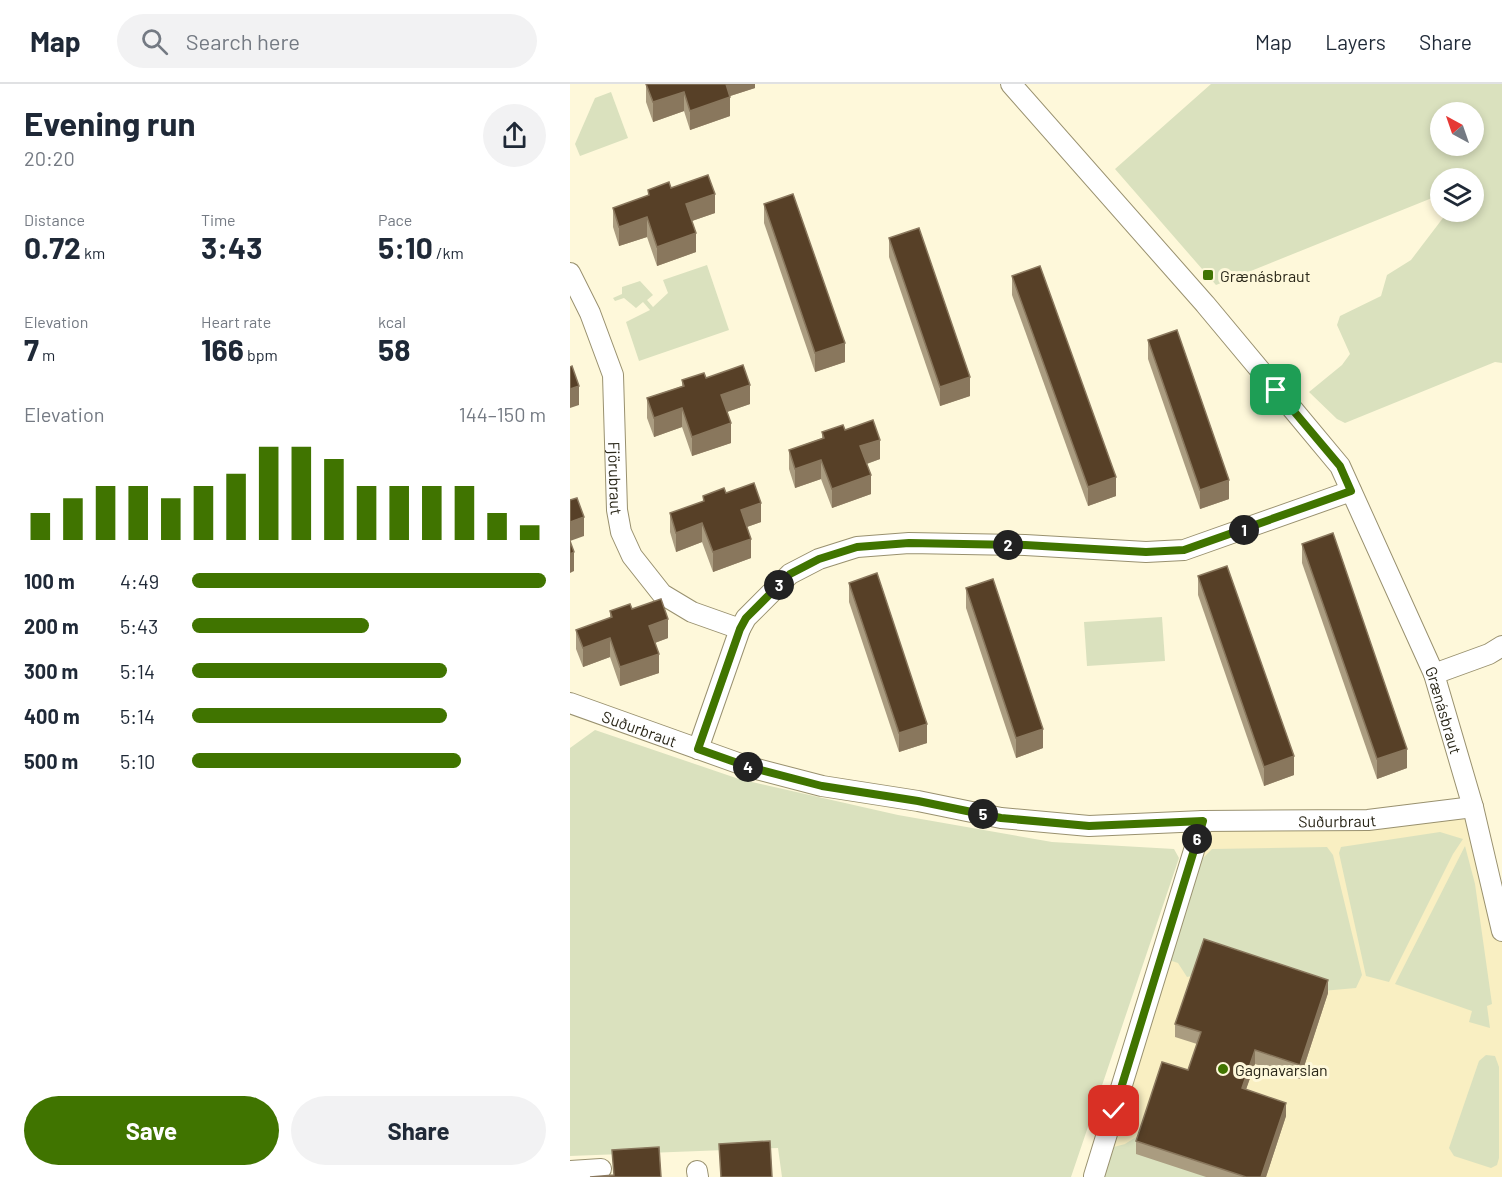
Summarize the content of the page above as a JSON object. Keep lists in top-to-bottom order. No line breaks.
{"streets":{"street":["Fjörubraut","Grænásbraut","Suðurbraut"]},"crossings":[["Grænásbraut","Suðurbraut"]],"places":{"transit":["Grænásbraut"],"other":["Gagnavarslan"]},"north":"top left","page":{"header":"Map","search":"Search here","nav":["Map","Layers","Share"],"heading":["Evening run","20:20"],"stats":[["Distance","0.72 km"],["Time","3:43"],["Pace","5:10 /km"],["Elevation","7 m"],["Heart rate","166 bpm"],["kcal","58"]],"chart":["Elevation","144–150 m"],"pins":["1","2","3","4","5","6"],"list":[{"name":"100 m","note":"4:49"},{"name":"200 m","note":"5:43"},{"name":"300 m","note":"5:14"},{"name":"400 m","note":"5:14"},{"name":"500 m","note":"5:10"}],"buttons":["Save","Share"]}}
